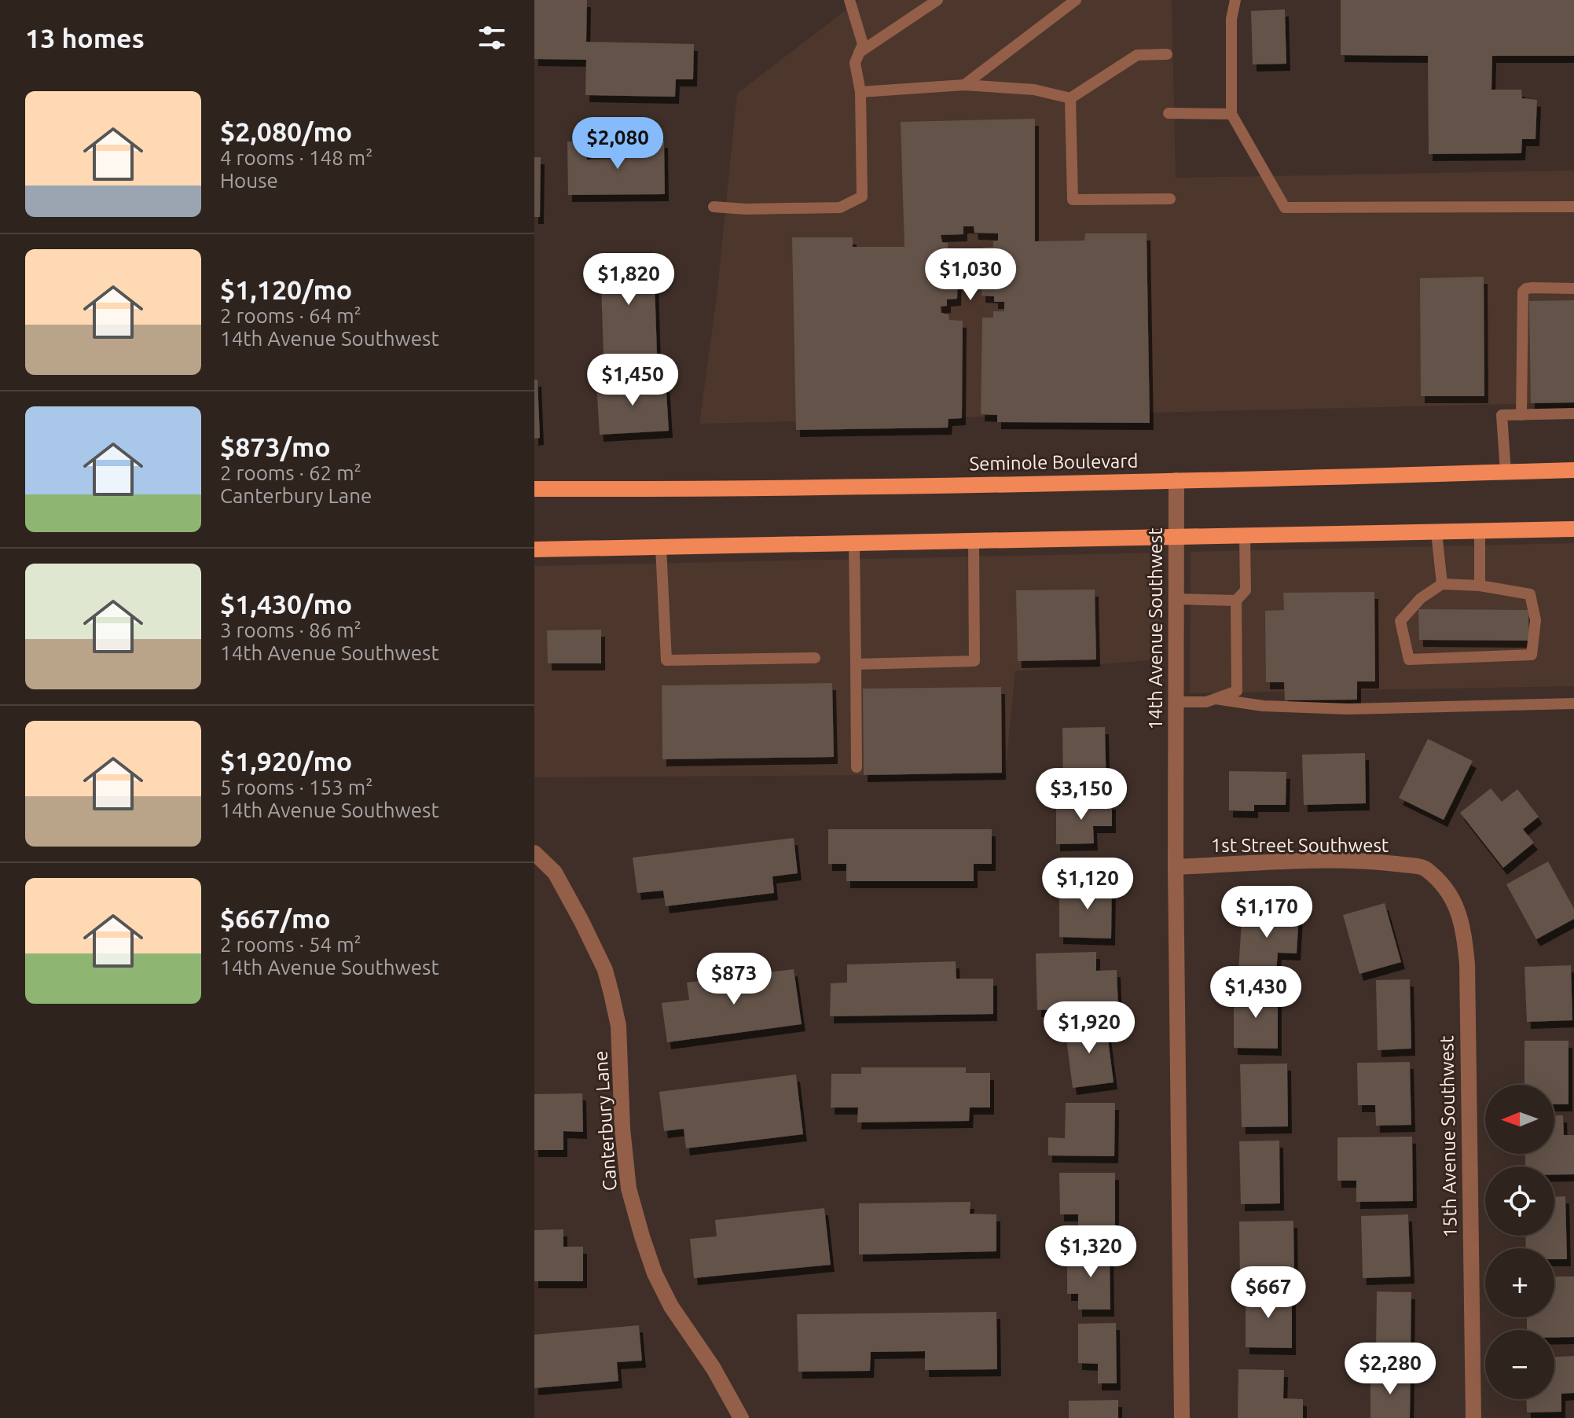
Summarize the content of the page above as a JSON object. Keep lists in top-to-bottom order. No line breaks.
{"streets":{"main road":["Seminole Boulevard"],"street":["14th Avenue Southwest","1st Street Southwest","Canterbury Lane","15th Avenue Southwest"]},"crossings":[["Seminole Boulevard","14th Avenue Southwest"],["14th Avenue Southwest","1st Street Southwest"],["1st Street Southwest","15th Avenue Southwest"]],"north":"left","page":{"heading":"13 homes","list":[{"name":"$2,080/mo","note":"4 rooms · 148 m² · House"},{"name":"$1,120/mo","note":"2 rooms · 64 m² · 14th Avenue Southwest"},{"name":"$873/mo","note":"2 rooms · 62 m² · Canterbury Lane"},{"name":"$1,430/mo","note":"3 rooms · 86 m² · 14th Avenue Southwest"},{"name":"$1,920/mo","note":"5 rooms · 153 m² · 14th Avenue Southwest"},{"name":"$667/mo","note":"2 rooms · 54 m² · 14th Avenue Southwest"}],"price":["$2,080","$1,030","$1,820","$1,450","$3,150","$1,120","$1,170","$873","$1,430","$1,920","$1,320","$667","$2,280"],"map_buttons":["+","−"]}}
